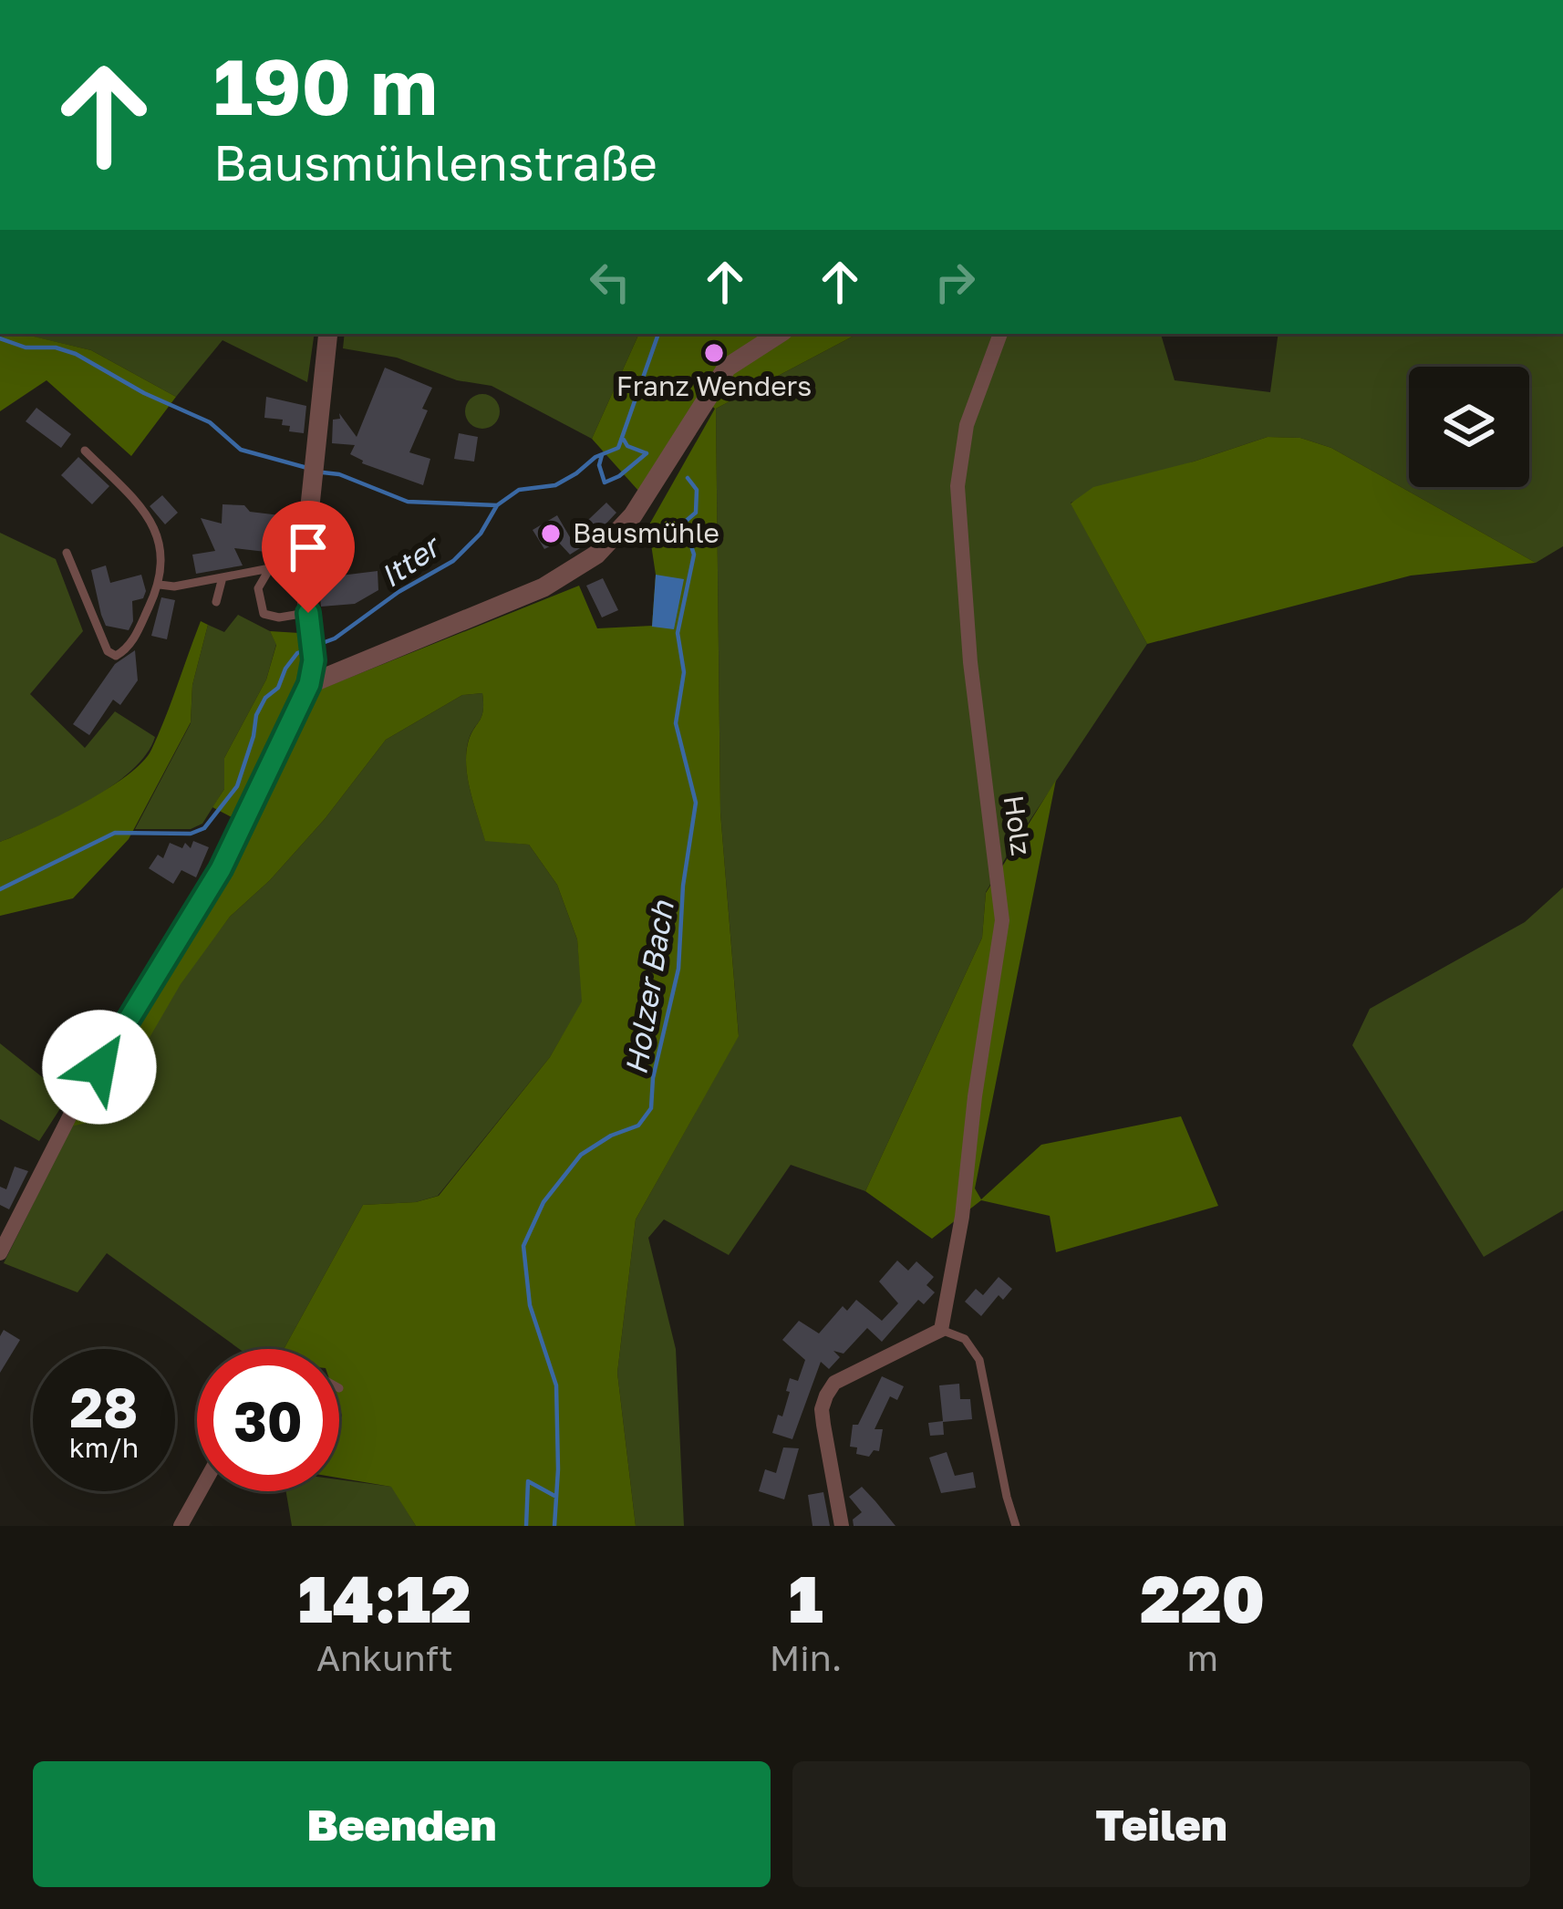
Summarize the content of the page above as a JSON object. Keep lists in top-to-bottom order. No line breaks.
{"streets":{"street":["Holz"]},"water":["Itter","Holzer Bach"],"places":["Franz Wenders","Bausmühle"],"page":{"turn":["190 m","Bausmühlenstraße"],"speed":"28 km/h","limit":"30","eta":["14:12","Ankunft","1","Min.","220","m"],"buttons":["Beenden","Teilen"]}}
